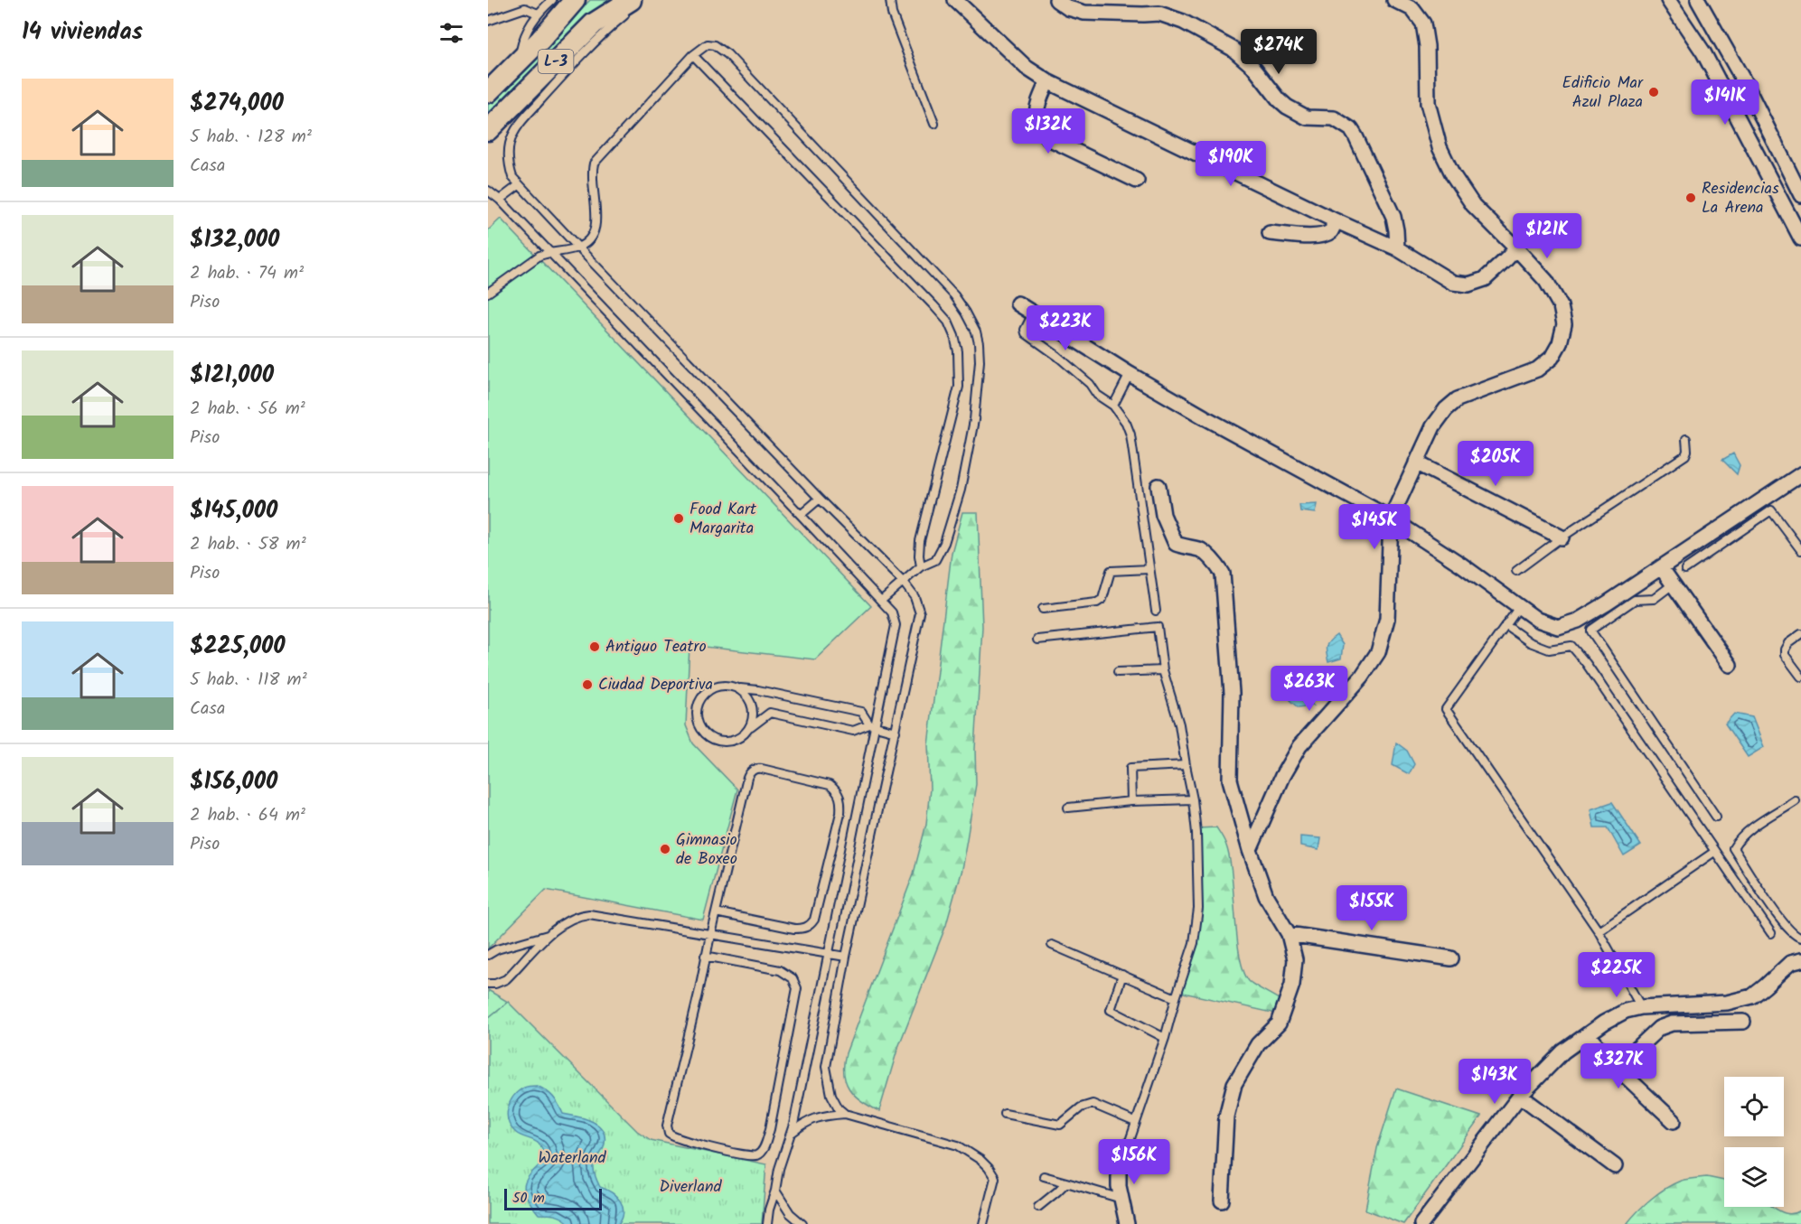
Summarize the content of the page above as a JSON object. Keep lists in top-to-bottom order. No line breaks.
{"streets":{"main road":["L-3"]},"parks":["Waterland","Diverland"],"places":["Edificio Mar Azul Plaza","Residencias La Arena","Food Kart Margarita","Antiguo Teatro","Ciudad Deportiva","Gimnasio de Boxeo"],"scale_bar":"50 m","page":{"heading":"14 viviendas","price":["$274K","$141K","$132K","$190K","$121K","$223K","$205K","$145K","$263K","$155K","$225K","$327K","$143K","$156K"],"list":[{"name":"$274,000","note":"5 hab. · 128 m² · Casa"},{"name":"$132,000","note":"2 hab. · 74 m² · Piso"},{"name":"$121,000","note":"2 hab. · 56 m² · Piso"},{"name":"$145,000","note":"2 hab. · 58 m² · Piso"},{"name":"$225,000","note":"5 hab. · 118 m² · Casa"},{"name":"$156,000","note":"2 hab. · 64 m² · Piso"}],"scale":"50 m"}}
